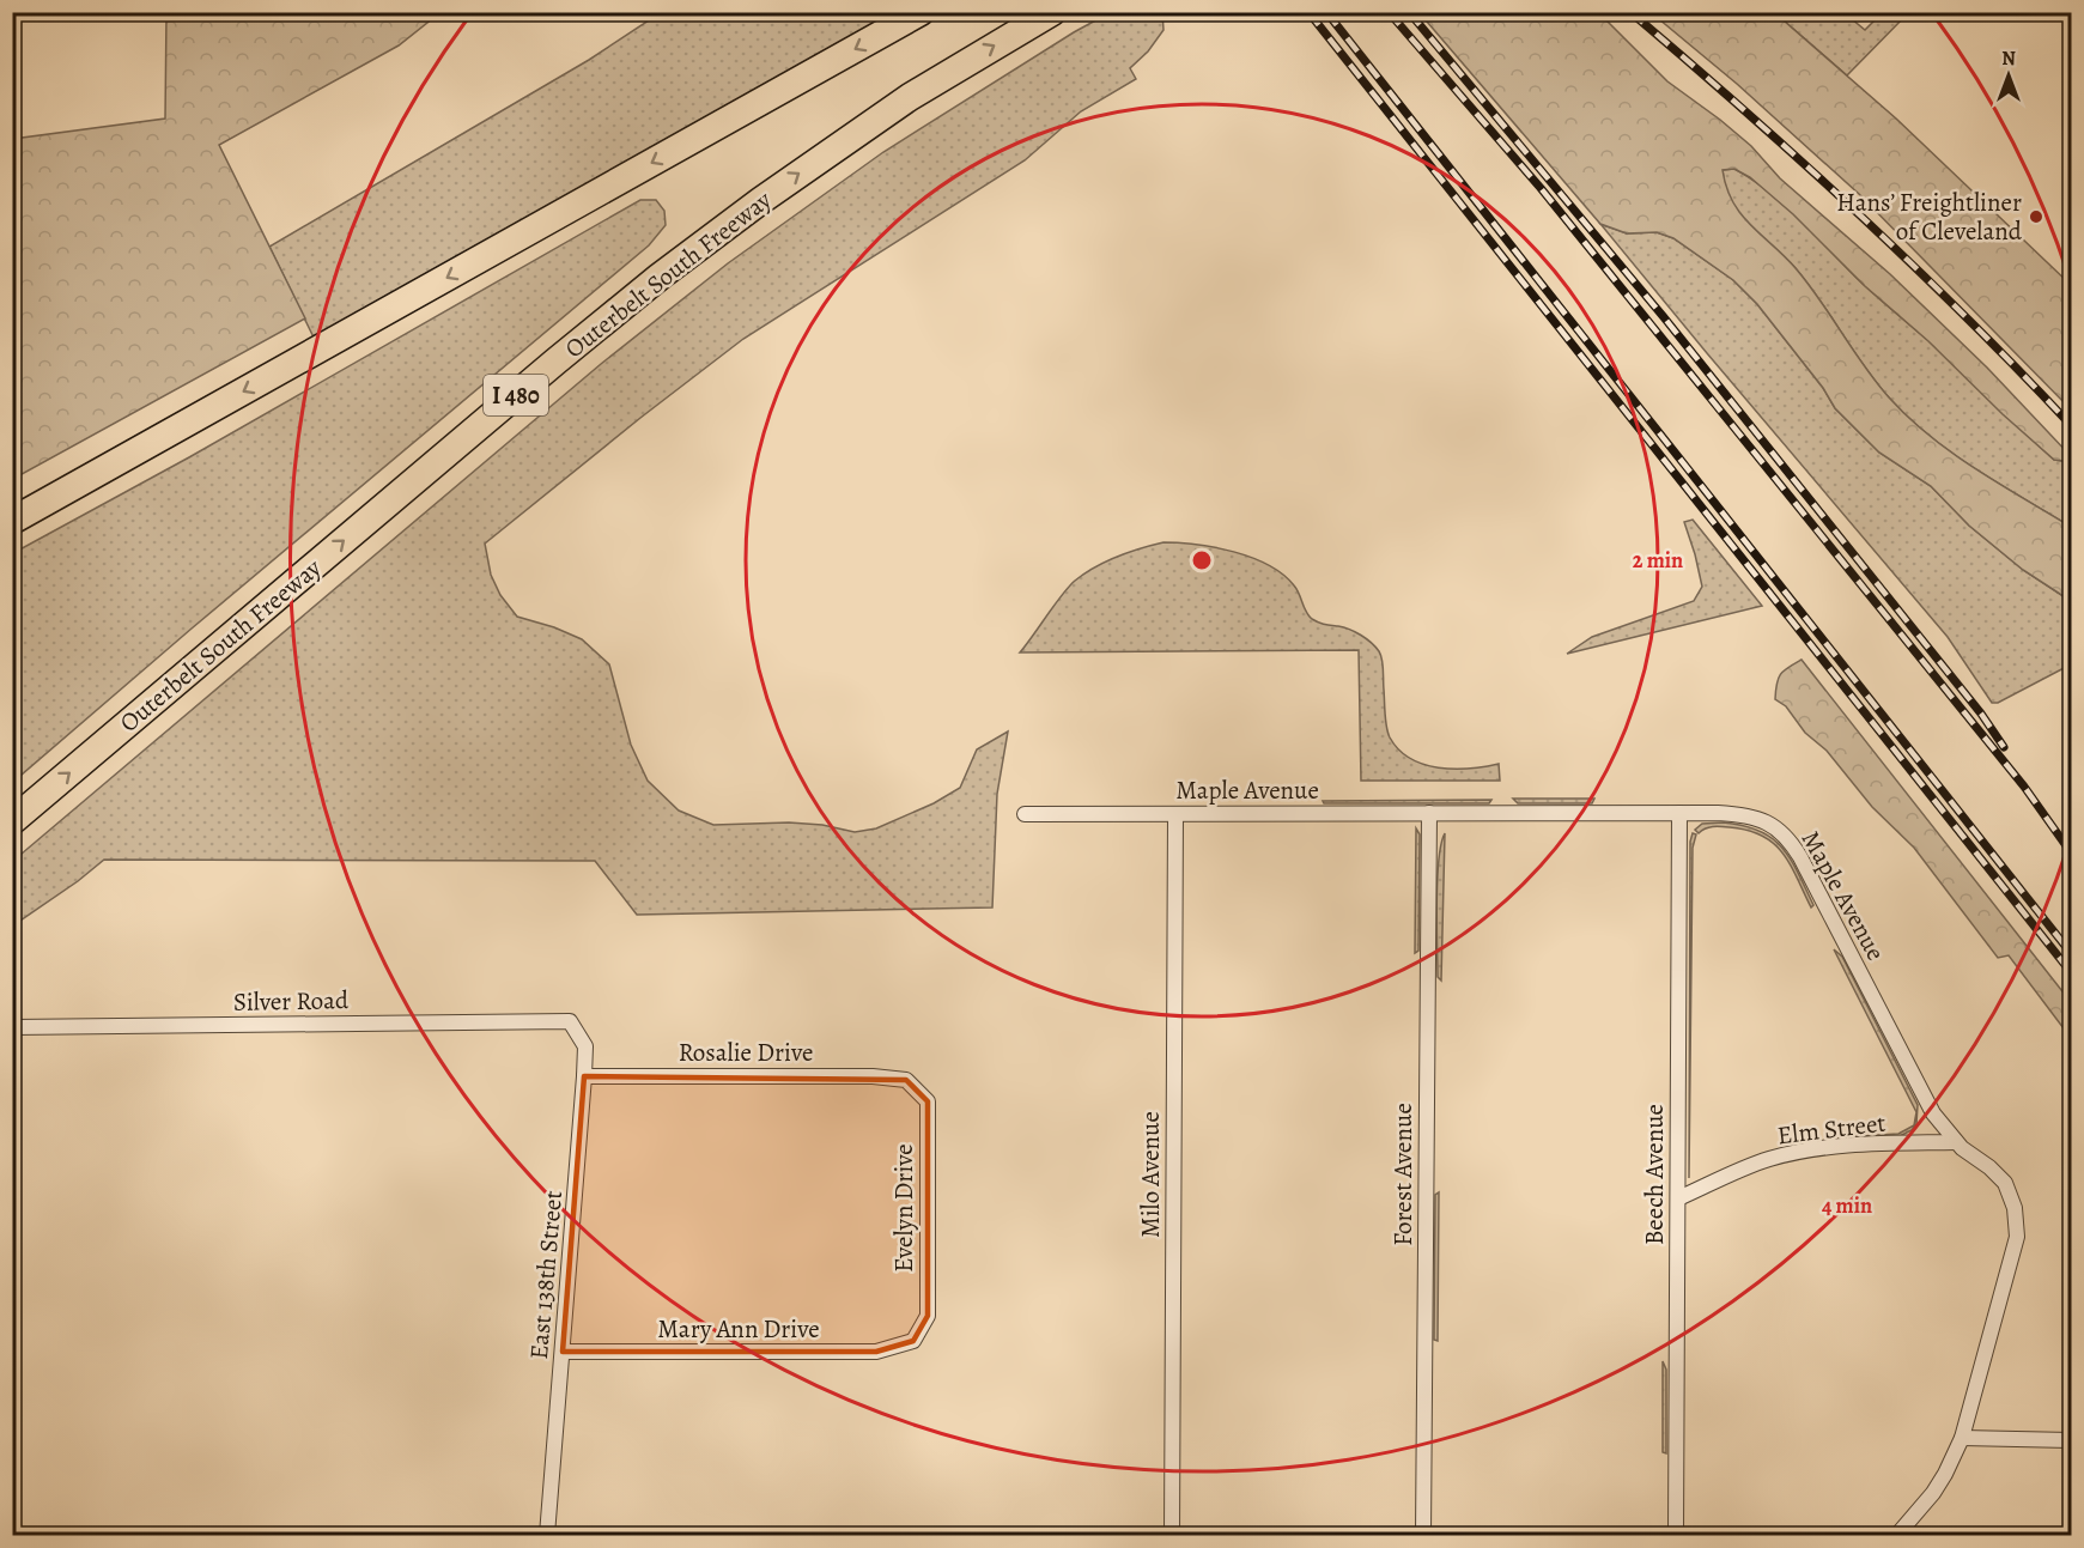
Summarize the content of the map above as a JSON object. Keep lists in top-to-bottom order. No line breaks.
{"streets":{"highway":["Outerbelt South Freeway","I 480"],"street":["Maple Avenue","Silver Road","Rosalie Drive","Elm Street","Milo Avenue","Forest Avenue","Beech Avenue","Evelyn Drive","East 138th Street","Mary Ann Drive"]},"crossings":[["Maple Avenue","Elm Street"],["Maple Avenue","Milo Avenue"],["Maple Avenue","Forest Avenue"],["Maple Avenue","Beech Avenue"],["Silver Road","East 138th Street"],["Rosalie Drive","Evelyn Drive"],["Rosalie Drive","East 138th Street"],["Elm Street","Beech Avenue"],["Evelyn Drive","Mary Ann Drive"],["East 138th Street","Mary Ann Drive"]],"places":["Hans’ Freightliner of Cleveland"],"north":"top","rings":["2 min","4 min"]}
